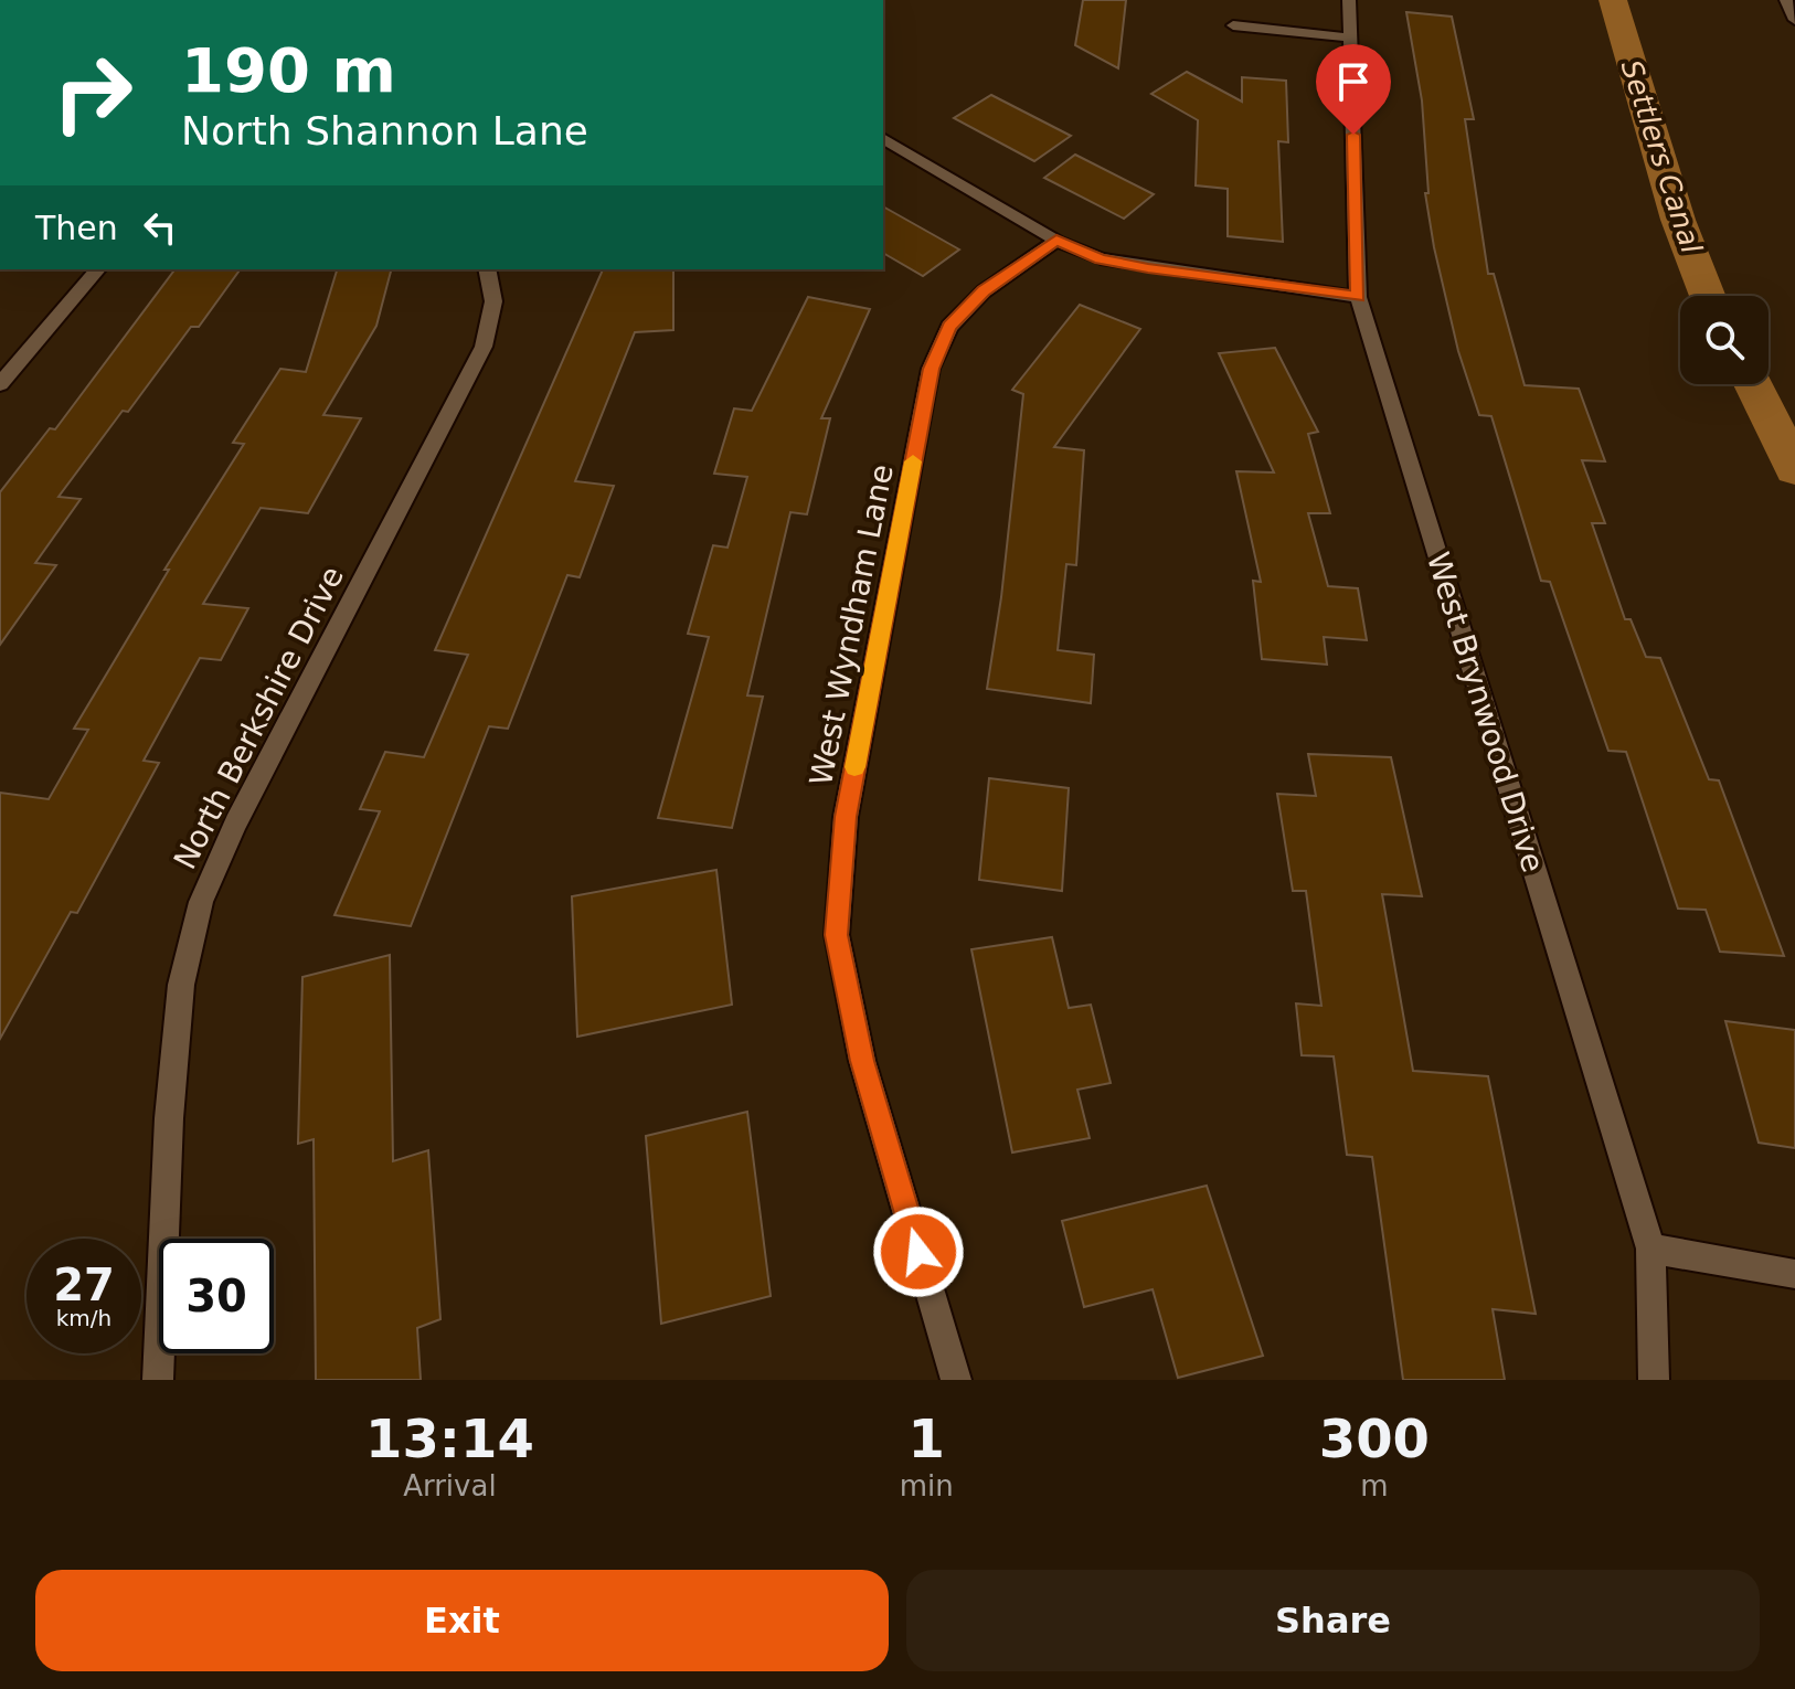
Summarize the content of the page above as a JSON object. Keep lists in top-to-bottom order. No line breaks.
{"streets":{"street":["West Wyndham Lane","West Brynwood Drive","North Berkshire Drive"]},"water":["Settlers Canal"],"page":{"turn":["190 m","North Shannon Lane"],"then":"Then","speed":"27 km/h","limit":"30","eta":["13:14","Arrival","1","min","300","m"],"buttons":["Exit","Share"]}}
